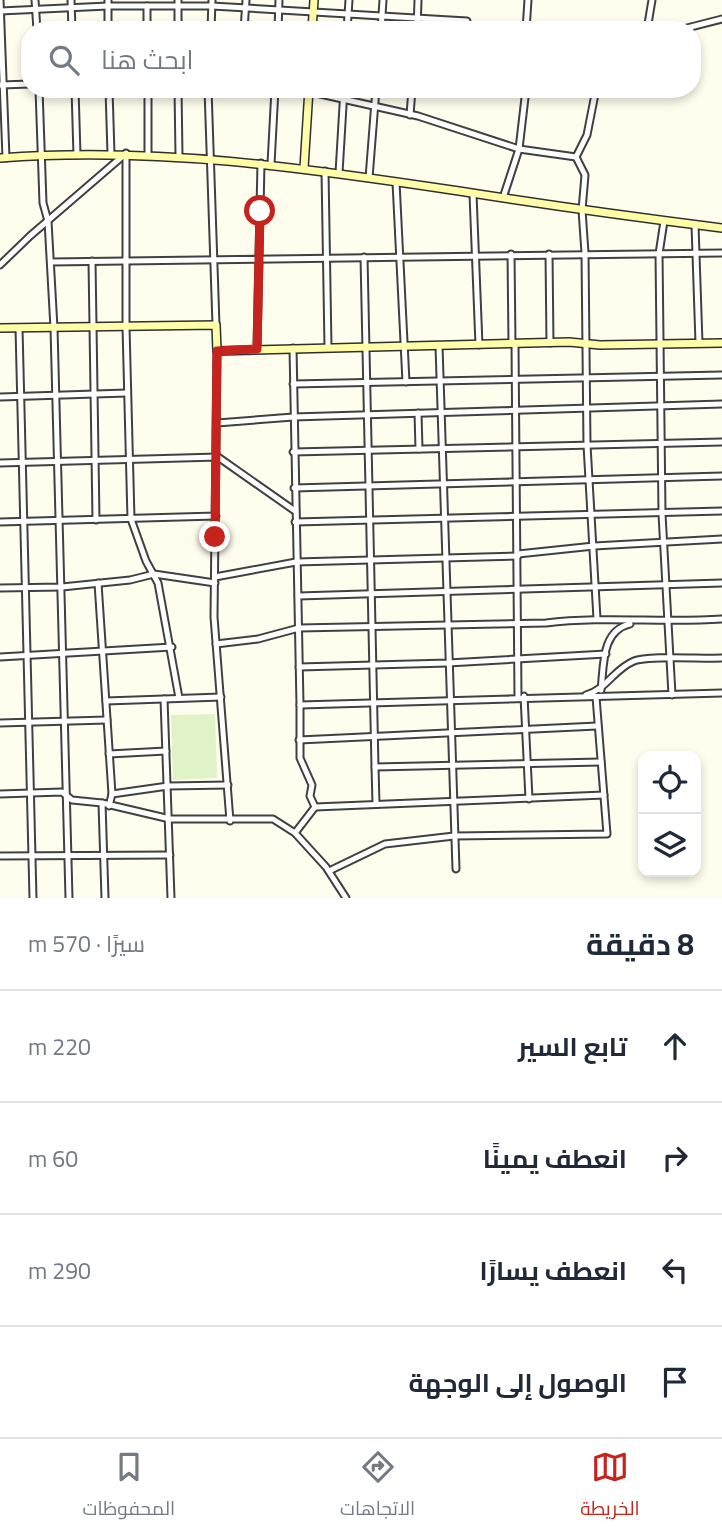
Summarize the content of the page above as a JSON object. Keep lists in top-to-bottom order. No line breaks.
{"page":{"search":"ابحث هنا","heading":["8 دقيقة","سيرًا · 570 m"],"list":[["تابع السير","220 m"],["انعطف يمينًا","60 m"],["انعطف يسارًا","290 m"],"الوصول إلى الوجهة"],"nav":["الخريطة","الاتجاهات","المحفوظات"]}}
